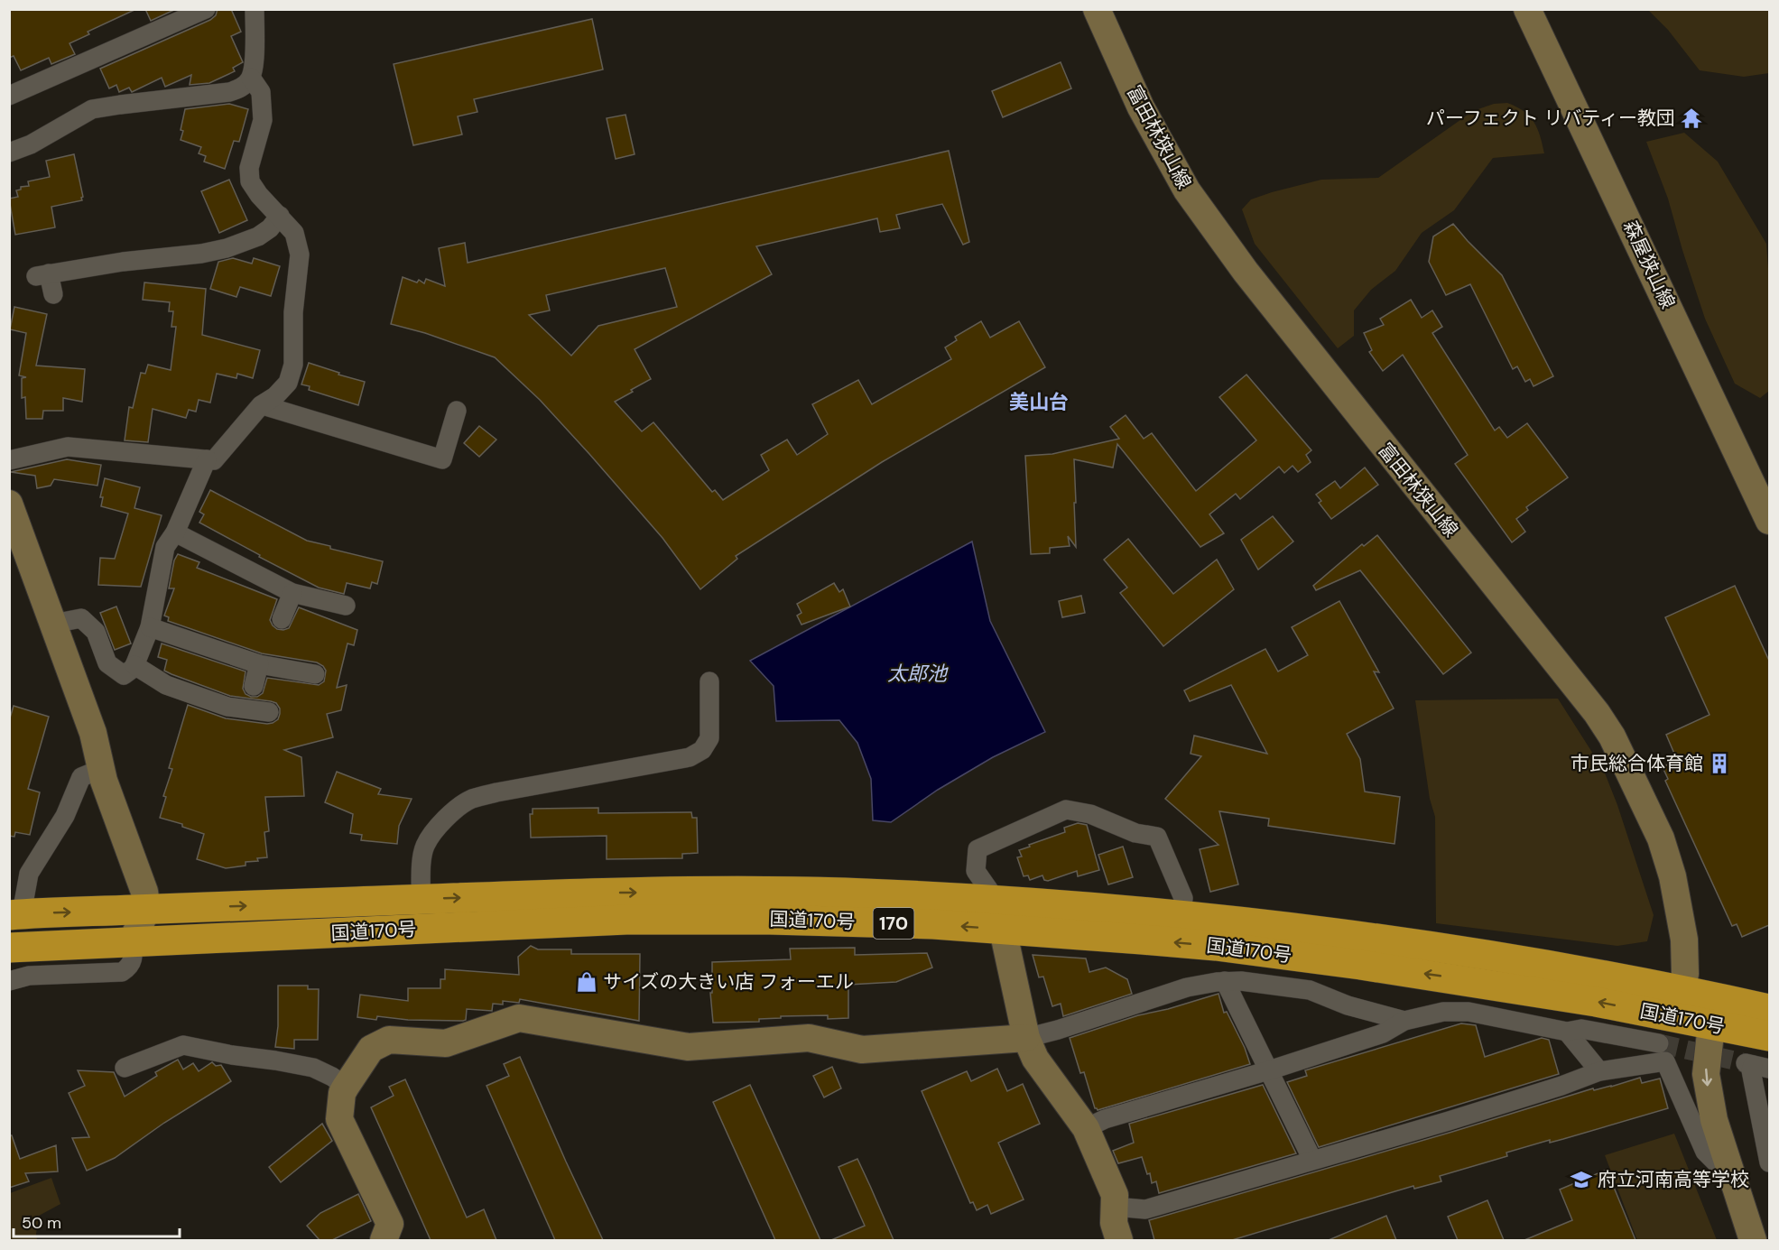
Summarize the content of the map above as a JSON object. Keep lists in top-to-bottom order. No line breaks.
{"streets":{"highway":["国道170号","170"],"main road":["富田林狭山線","森屋狭山線"]},"crossings":[["富田林狭山線","国道170号"]],"districts":["美山台"],"water":["太郎池"],"places":{"temple":["パーフェクト リバティー教団"],"building":["市民総合体育館"],"shop":["サイズの大きい店 フォーエル"],"school or university":["府立河南高等学校"]},"scale_bar":"50 m"}
